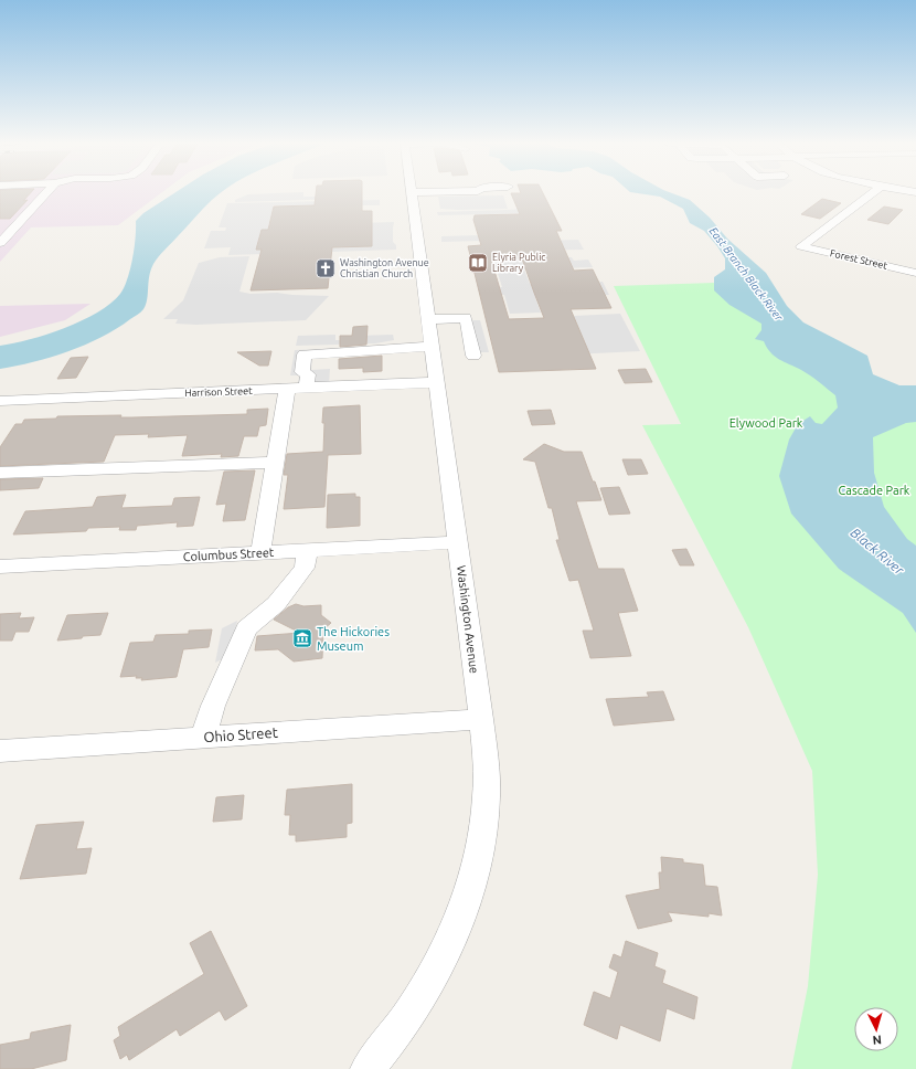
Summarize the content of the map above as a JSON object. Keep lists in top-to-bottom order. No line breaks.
{"streets":{"street":["Forest Street","Harrison Street","Columbus Street","Washington Avenue","Ohio Street"]},"crossings":[["Harrison Street","Washington Avenue"],["Columbus Street","Washington Avenue"],["Washington Avenue","Ohio Street"]],"water":["East Branch Black River","Black River"],"parks":["Elywood Park","Cascade Park"],"places":{"library":["Elyria Public Library"],"church":["Washington Avenue Christian Church"],"museum":["The Hickories Museum"]},"north":"bottom"}
